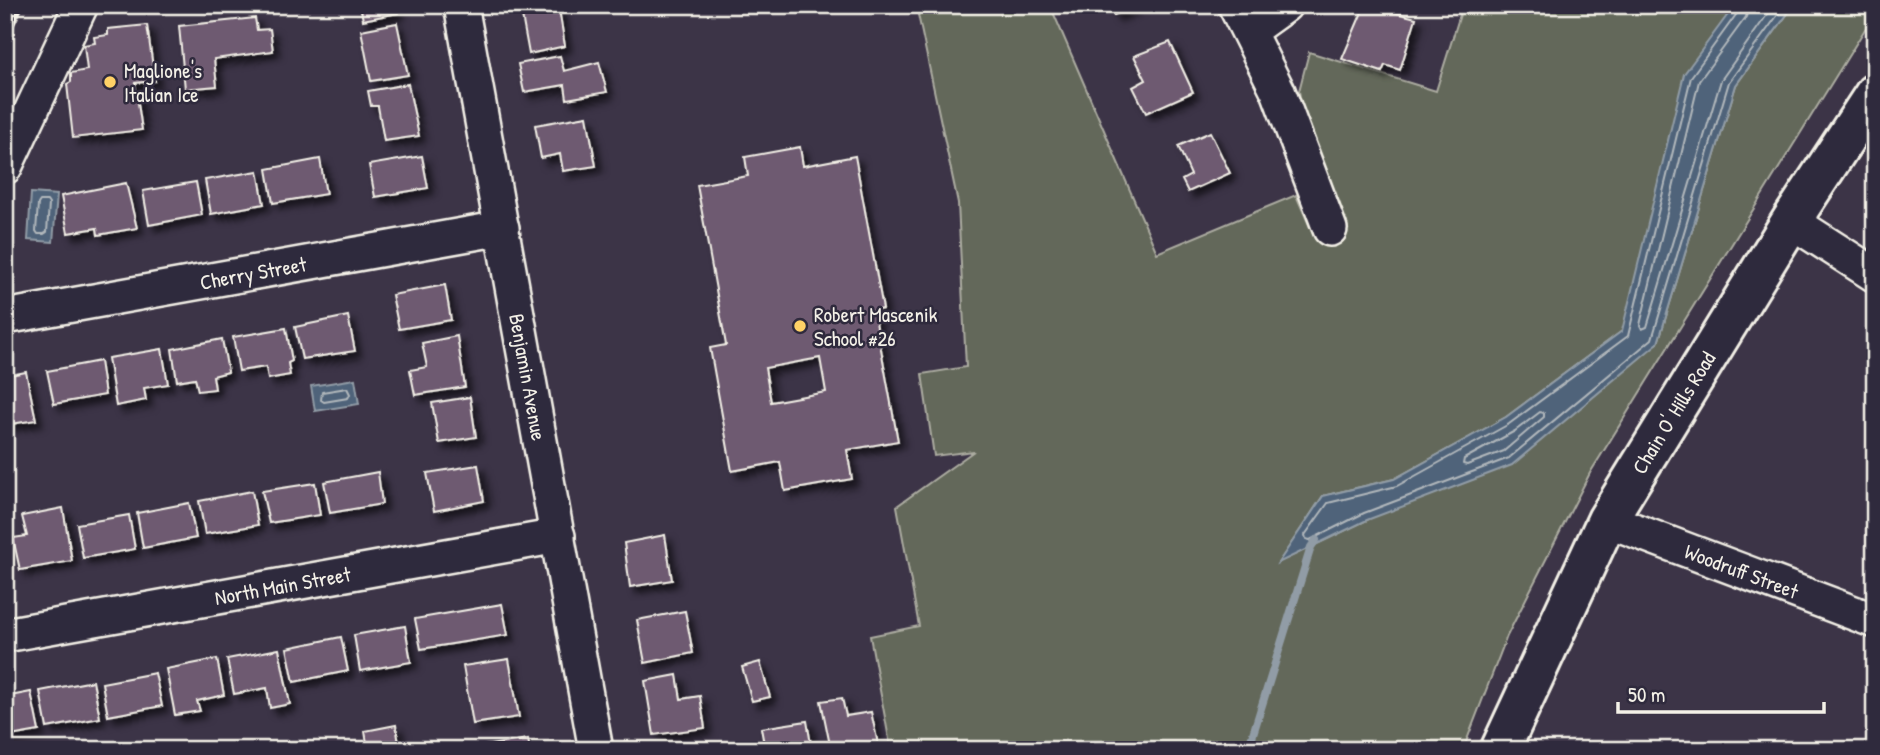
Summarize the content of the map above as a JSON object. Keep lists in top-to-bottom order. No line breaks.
{"streets":{"street":["Cherry Street","Benjamin Avenue","Chain O' Hills Road","Woodruff Street","North Main Street"]},"crossings":[["Cherry Street","Benjamin Avenue"],["Benjamin Avenue","North Main Street"],["Chain O' Hills Road","Woodruff Street"]],"places":["Maglione's Italian Ice","Robert Mascenik School #26"],"scale_bar":"50 m"}
